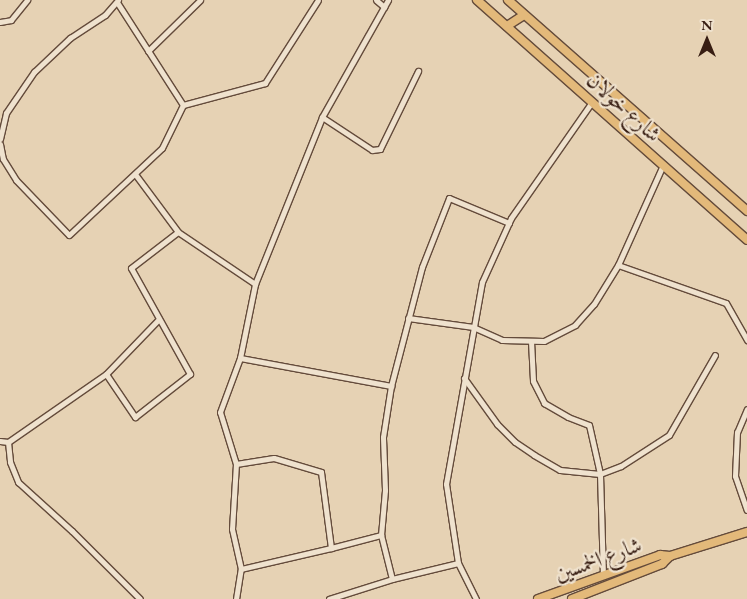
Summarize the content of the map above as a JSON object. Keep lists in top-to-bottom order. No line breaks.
{"streets":{"main road":["شارع خولان","شارع الخمسين"]},"north":"top"}
